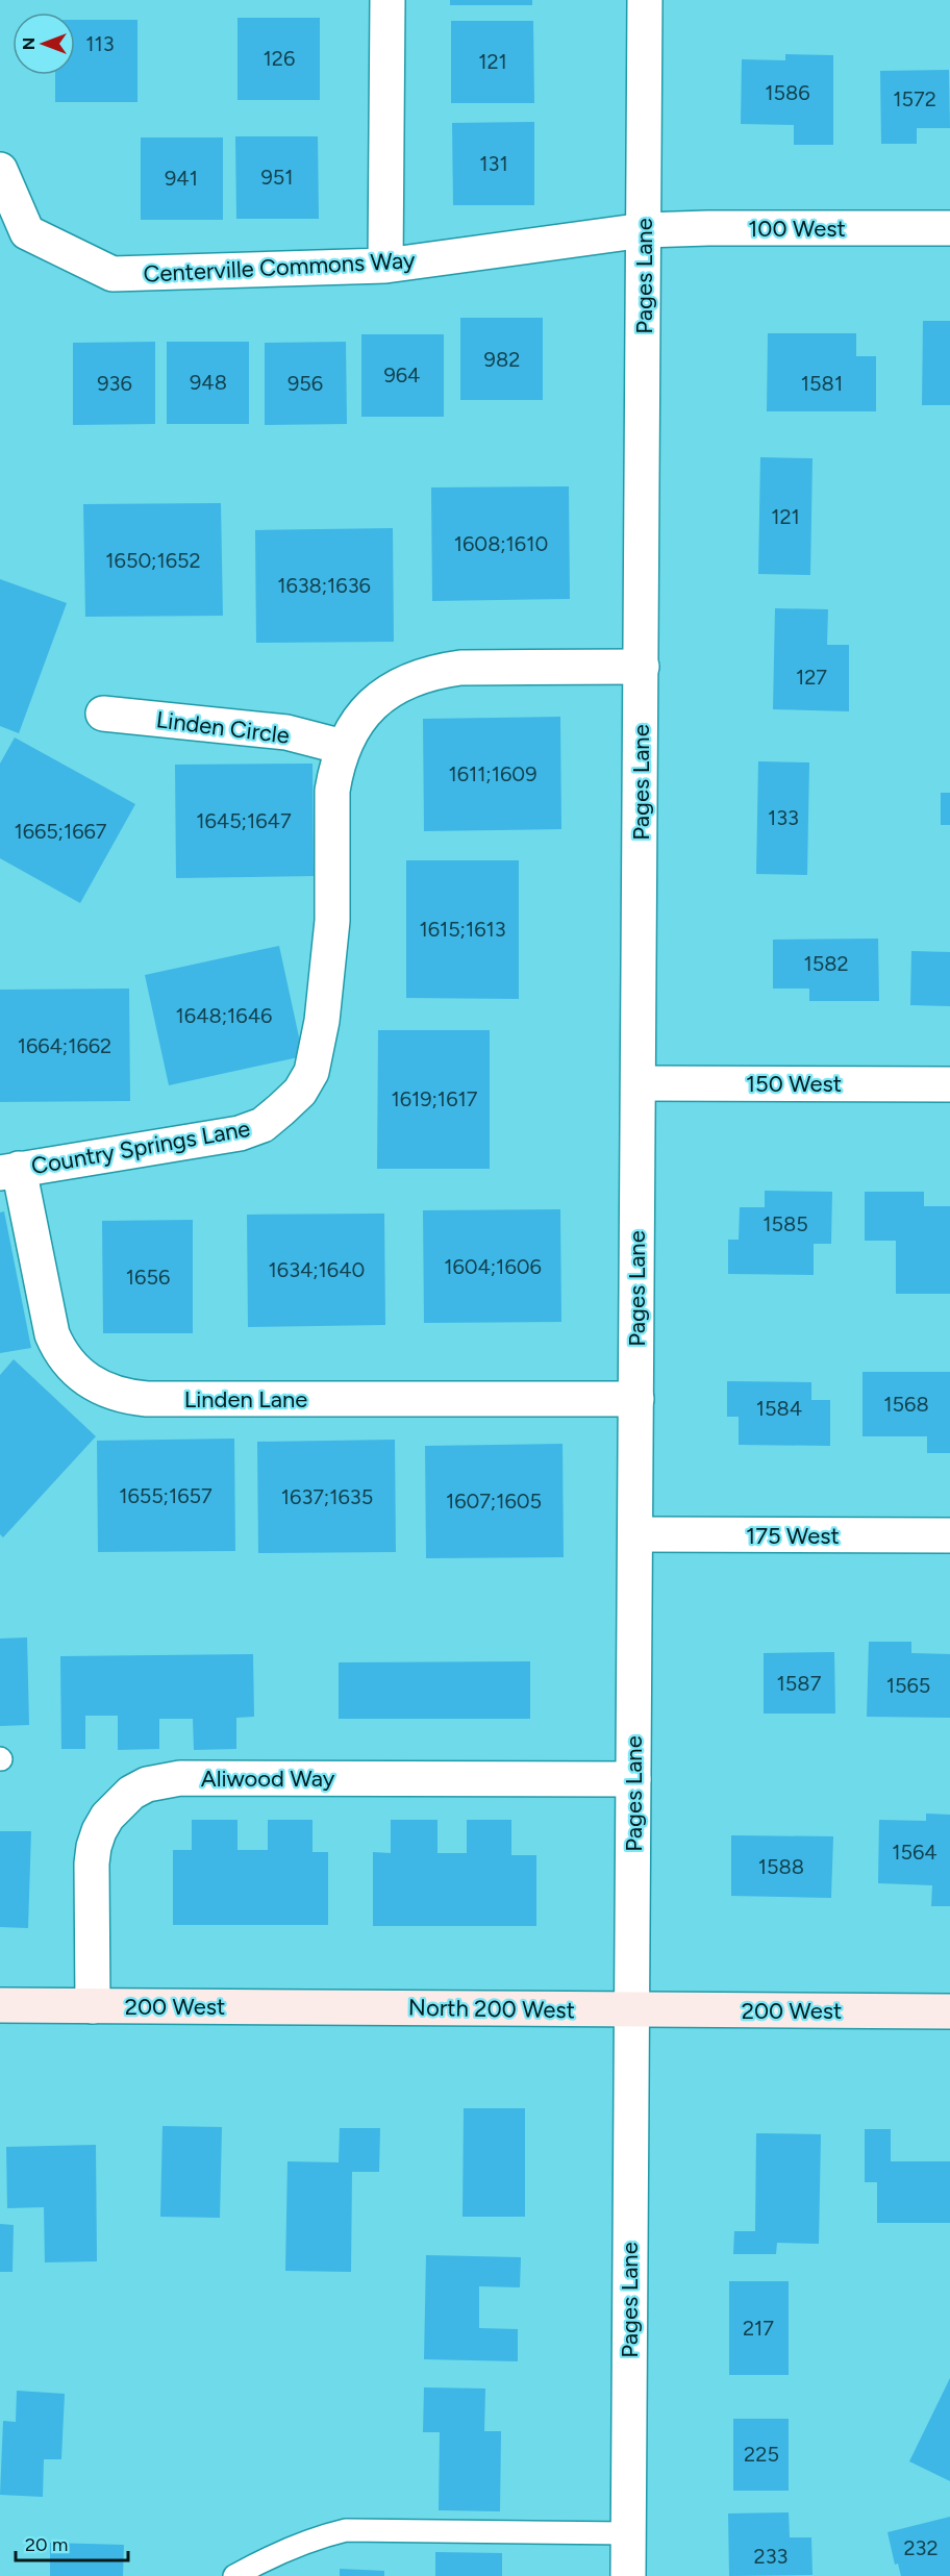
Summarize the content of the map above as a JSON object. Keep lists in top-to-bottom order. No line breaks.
{"streets":{"main road":["200 West","North 200 West"],"street":["100 West","Centerville Commons Way","Pages Lane","Linden Circle","150 West","Country Springs Lane","Linden Lane","175 West","Aliwood Way"]},"crossings":[["100 West","Centerville Commons Way"],["100 West","Pages Lane"],["Centerville Commons Way","Pages Lane"],["Pages Lane","150 West"],["Pages Lane","Country Springs Lane"],["Pages Lane","Linden Lane"],["Pages Lane","175 West"],["Pages Lane","Aliwood Way"],["Pages Lane","200 West"],["Pages Lane","North 200 West"],["Linden Circle","Country Springs Lane"],["Country Springs Lane","Linden Lane"],["Aliwood Way","200 West"],["200 West","North 200 West"]],"house_numbers":["113","126","121","1586","1572","131","951","941","982","964","948","936","956","1581","121","1608;1610","1650;1652","1638;1636","127","1611;1609","133","1645;1647","1665;1667","1615;1613","1582","1648;1646","1664;1662","1619;1617","1585","1604;1606","1634;1640","1656","1568","1584","1655;1657","1637;1635","1607;1605","1587","1565","1564","1588","217","225","232","233"],"scale_bar":"20 m","north":"left"}
